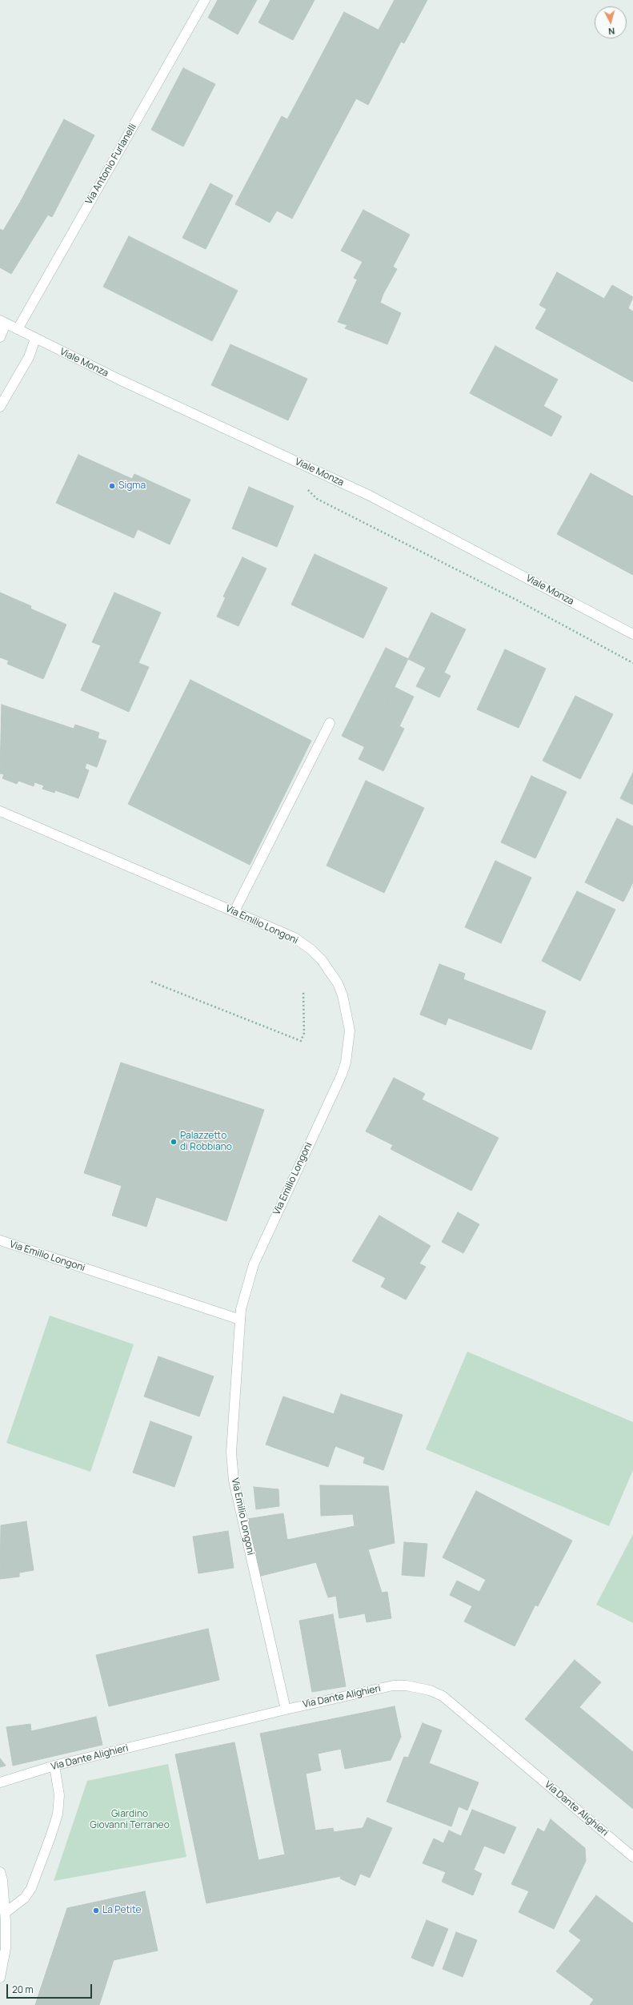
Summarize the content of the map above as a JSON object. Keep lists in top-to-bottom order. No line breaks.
{"streets":{"street":["Via Antonio Furlanelli","Viale Monza","Via Emilio Longoni","Via Dante Alighieri"]},"crossings":[["Via Antonio Furlanelli","Viale Monza"],["Via Emilio Longoni","Via Dante Alighieri"]],"parks":["Giardino Giovanni Terraneo"],"places":["Sigma","Palazzetto di Robbiano","La Petite"],"scale_bar":"20 m","north":"bottom"}
